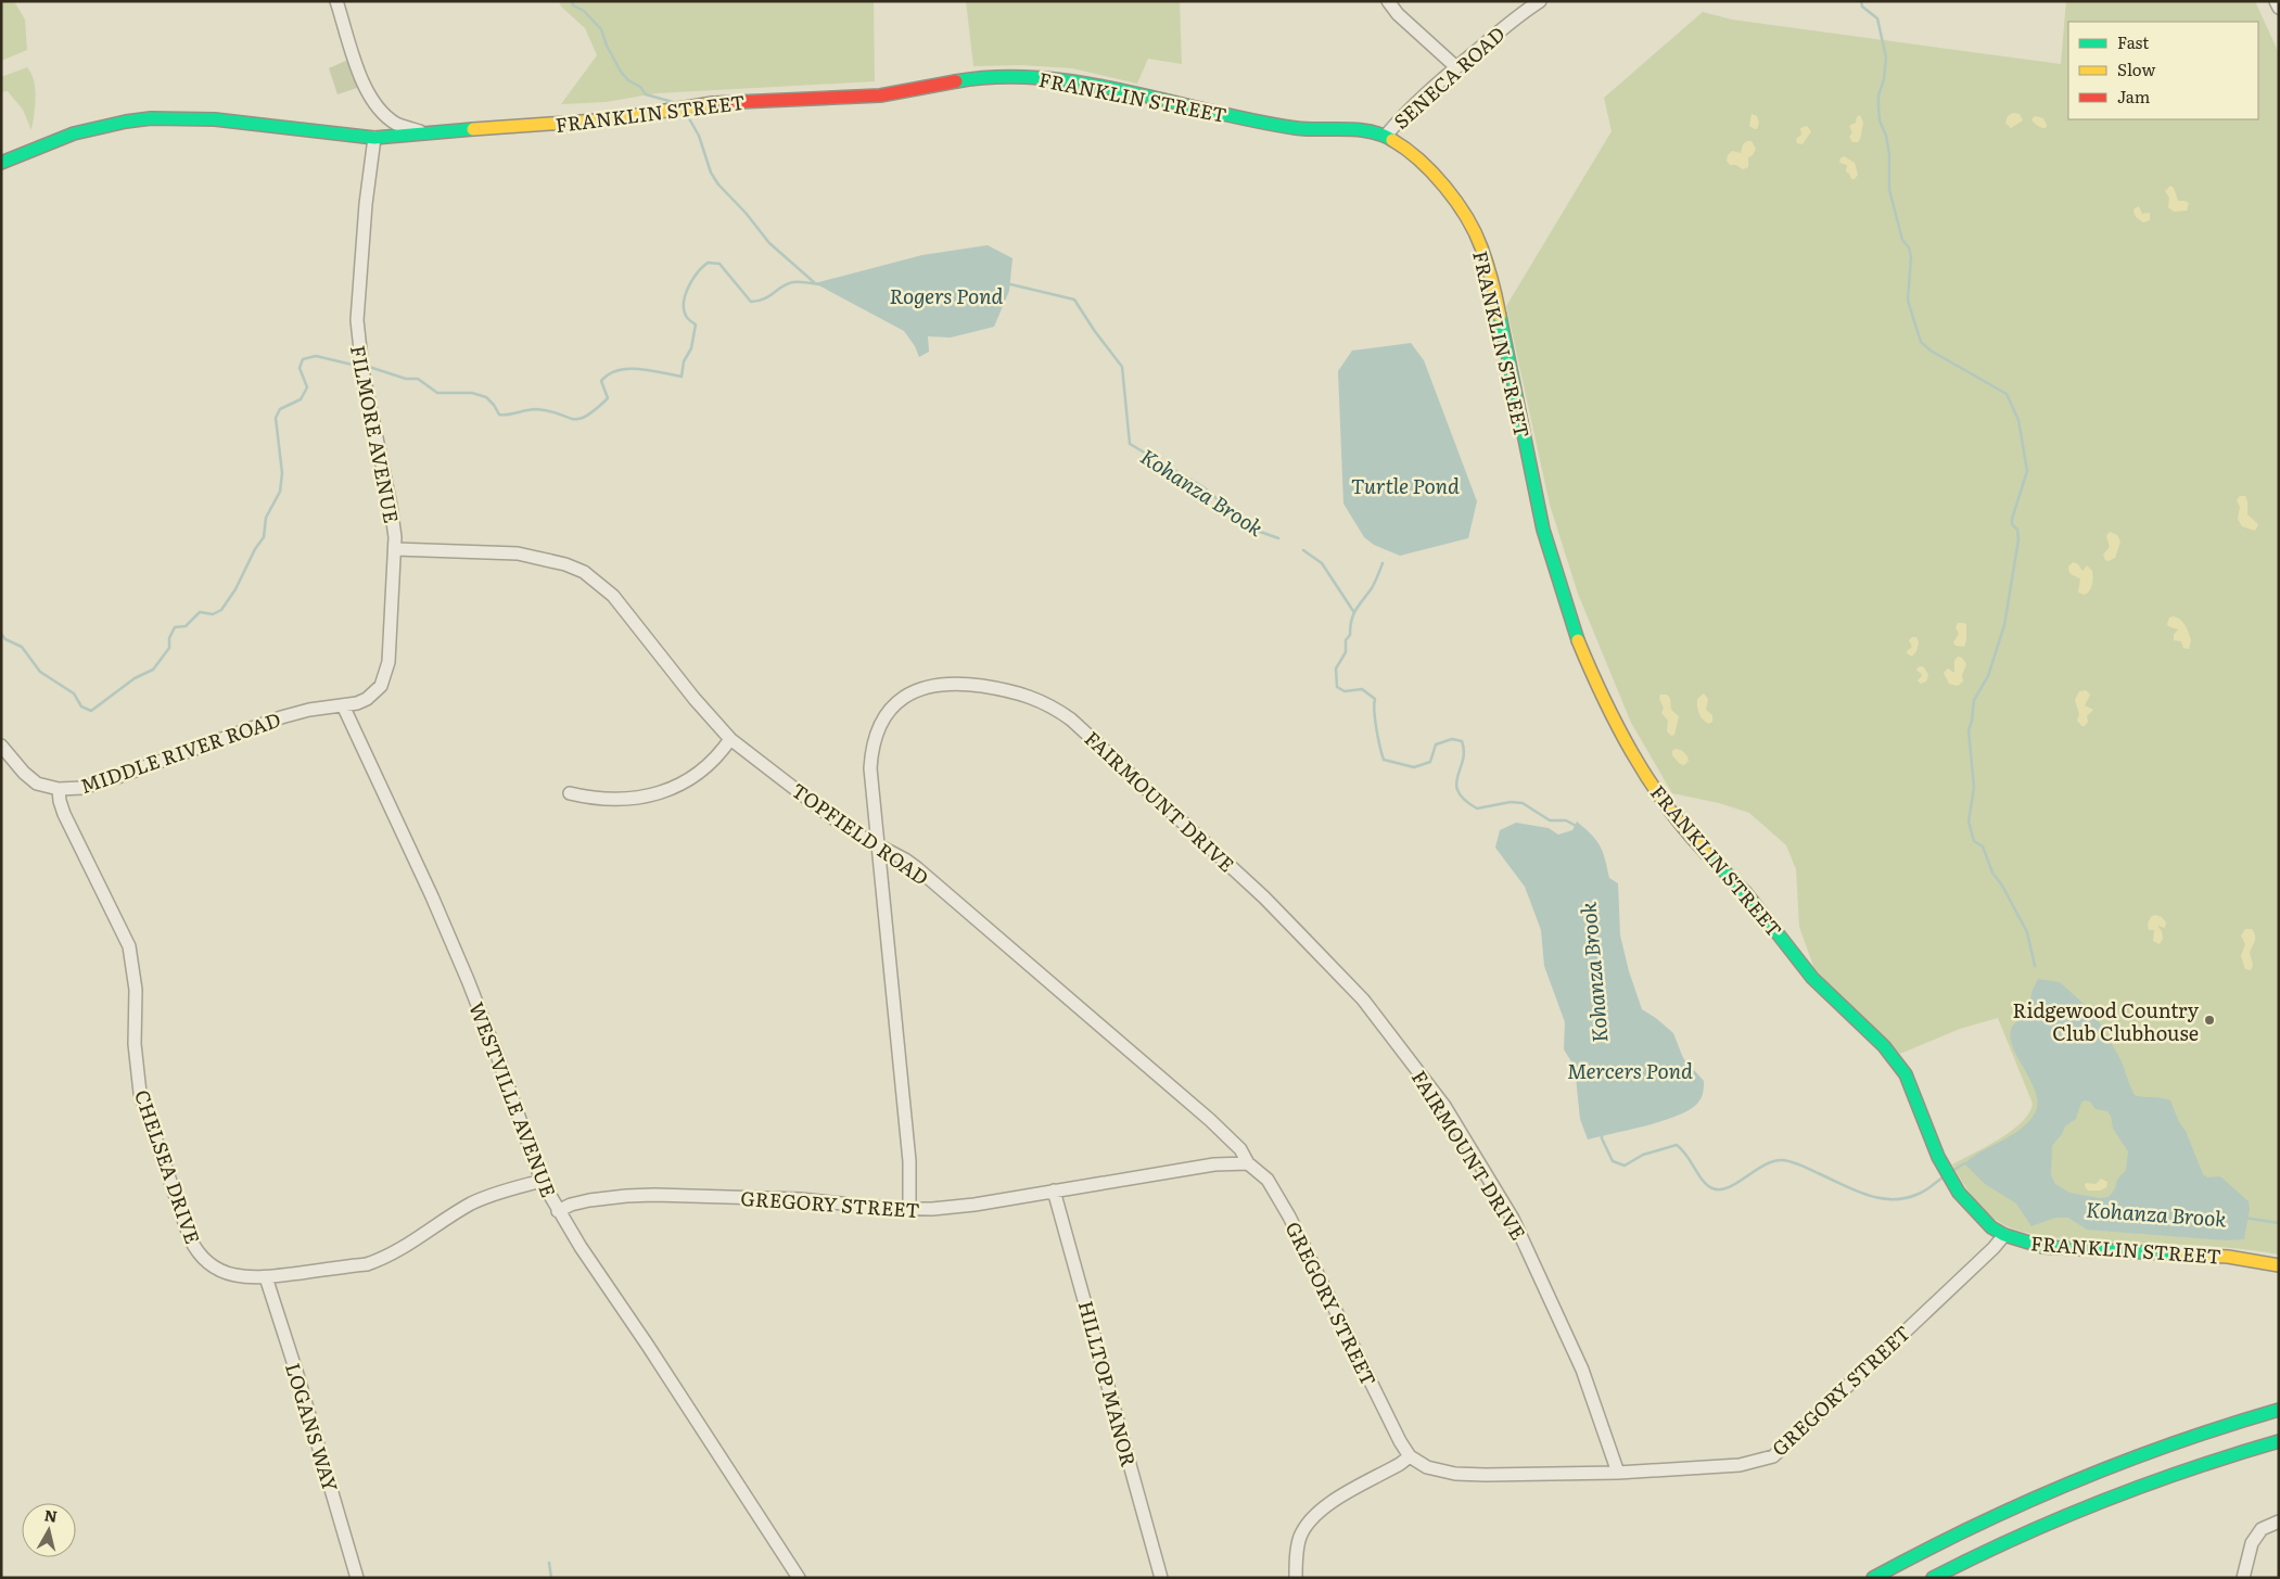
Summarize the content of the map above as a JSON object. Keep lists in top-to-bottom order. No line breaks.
{"streets":{"main road":["FRANKLIN STREET"],"street":["SENECA ROAD","FILMORE AVENUE","MIDDLE RIVER ROAD","FAIRMOUNT DRIVE","TOPFIELD ROAD","WESTVILLE AVENUE","CHELSEA DRIVE","GREGORY STREET","HILLTOP MANOR","LOGANS WAY"]},"crossings":[["SENECA ROAD","FRANKLIN STREET"],["FRANKLIN STREET","FILMORE AVENUE"],["FRANKLIN STREET","GREGORY STREET"],["FILMORE AVENUE","MIDDLE RIVER ROAD"],["FILMORE AVENUE","TOPFIELD ROAD"],["FILMORE AVENUE","WESTVILLE AVENUE"],["MIDDLE RIVER ROAD","WESTVILLE AVENUE"],["MIDDLE RIVER ROAD","CHELSEA DRIVE"],["FAIRMOUNT DRIVE","TOPFIELD ROAD"],["FAIRMOUNT DRIVE","GREGORY STREET"],["TOPFIELD ROAD","GREGORY STREET"],["WESTVILLE AVENUE","CHELSEA DRIVE"],["WESTVILLE AVENUE","GREGORY STREET"],["CHELSEA DRIVE","LOGANS WAY"],["GREGORY STREET","HILLTOP MANOR"]],"water":["Rogers Pond","Turtle Pond","Kohanza Brook","Mercers Pond"],"places":["Ridgewood Country Club Clubhouse"],"legend":["Fast","Slow","Jam"],"north":"top"}
